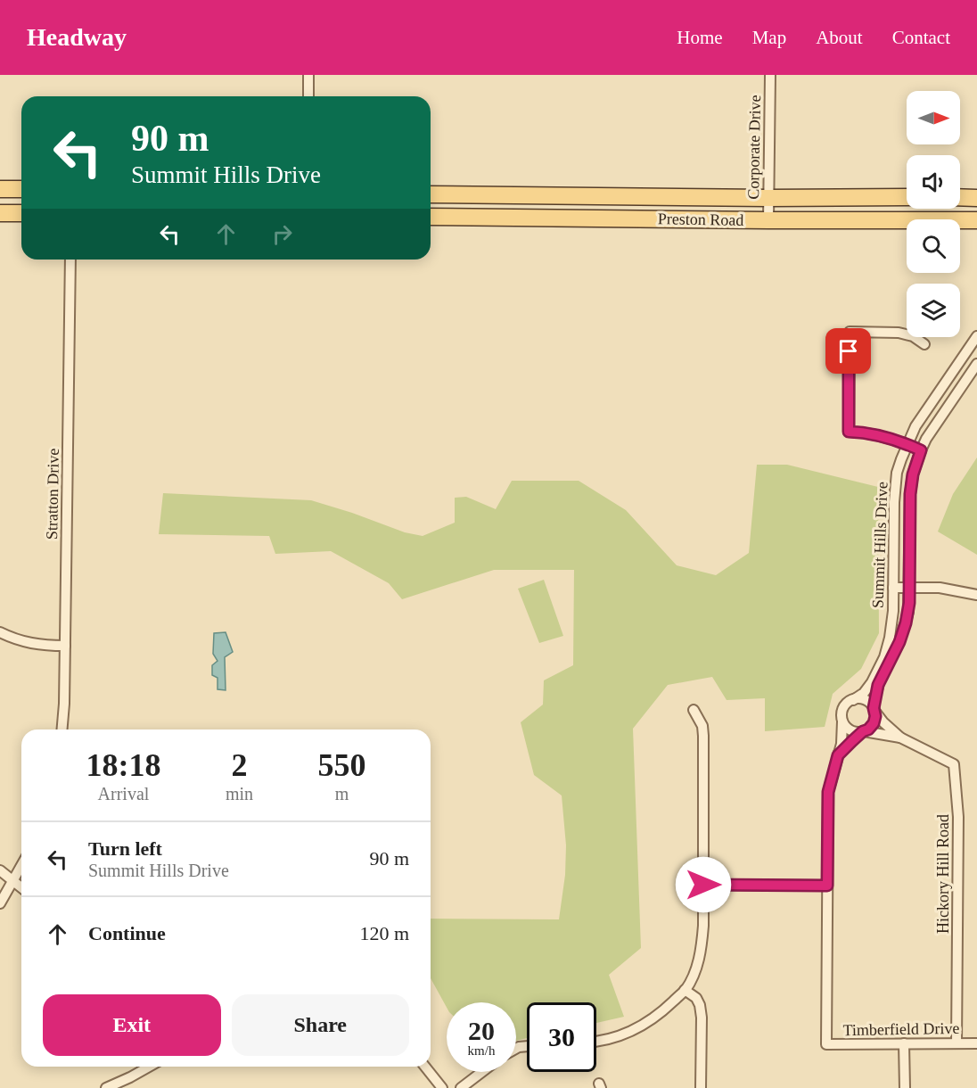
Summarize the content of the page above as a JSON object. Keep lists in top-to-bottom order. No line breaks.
{"streets":{"main road":["Preston Road"],"street":["Corporate Drive","Stratton Drive","Summit Hills Drive","Hickory Hill Road","Timberfield Drive"]},"crossings":[["Corporate Drive","Preston Road"],["Summit Hills Drive","Hickory Hill Road"],["Hickory Hill Road","Timberfield Drive"]],"north":"right","page":{"header":"Headway","nav":["Home","Map","About","Contact"],"turn":["90 m","Summit Hills Drive"],"eta":["18:18","Arrival","2","min","550","m"],"list":[{"name":"Turn left","note":"Summit Hills Drive","value":"90 m"},{"name":"Continue","value":"120 m"}],"buttons":["Exit","Share"],"speed":"20 km/h","limit":"30"}}
